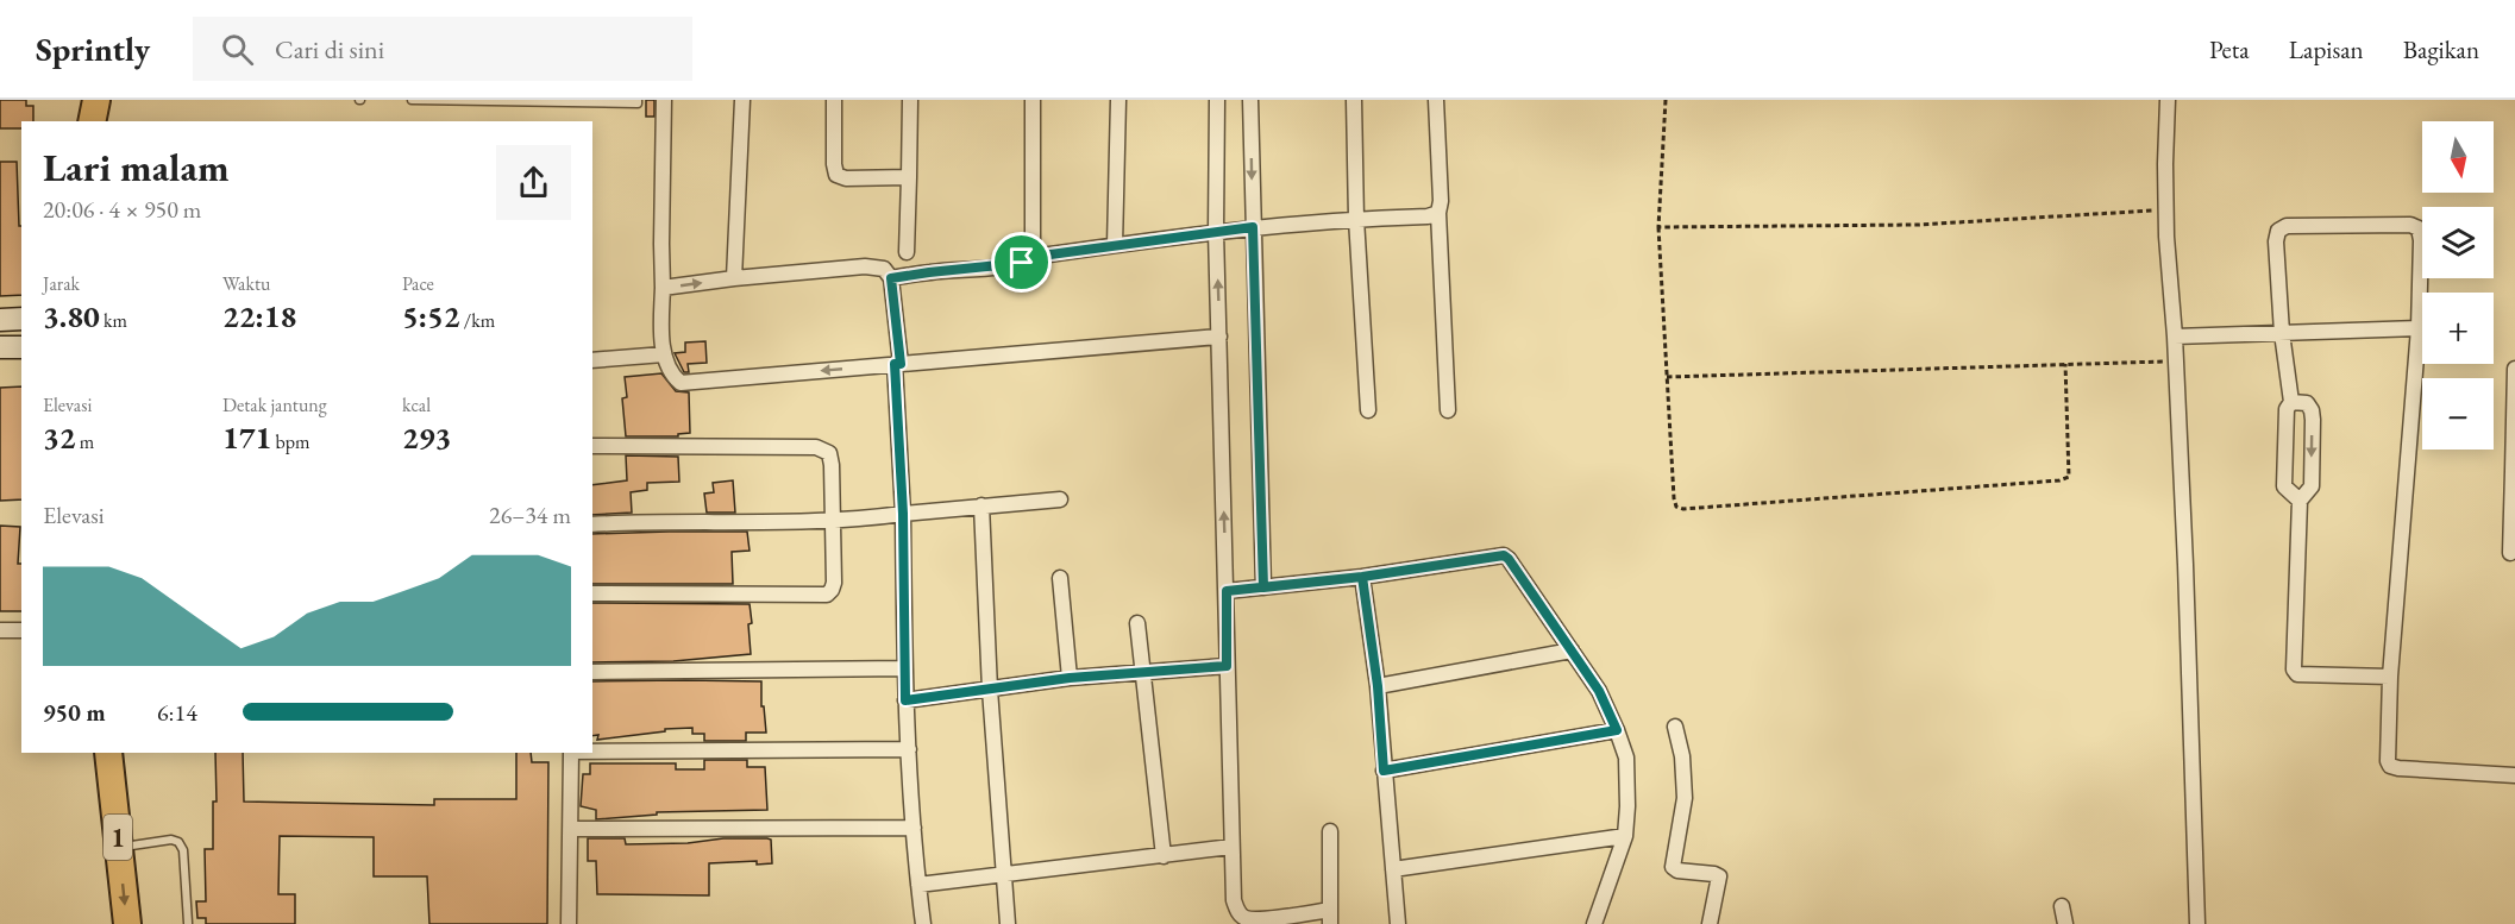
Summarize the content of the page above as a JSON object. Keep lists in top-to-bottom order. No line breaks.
{"streets":{"highway":["1"]},"north":"bottom","page":{"header":"Sprintly","search":"Cari di sini","nav":["Peta","Lapisan","Bagikan"],"map_buttons":["+","−"],"heading":["Lari malam","20:06 · 4 × 950 m"],"stats":[["Jarak","3.80 km"],["Waktu","22:18"],["Pace","5:52 /km"],["Elevasi","32 m"],["Detak jantung","171 bpm"],["kcal","293"]],"chart":["Elevasi","26–34 m"],"list":[{"name":"950 m","note":"6:14"}]}}
